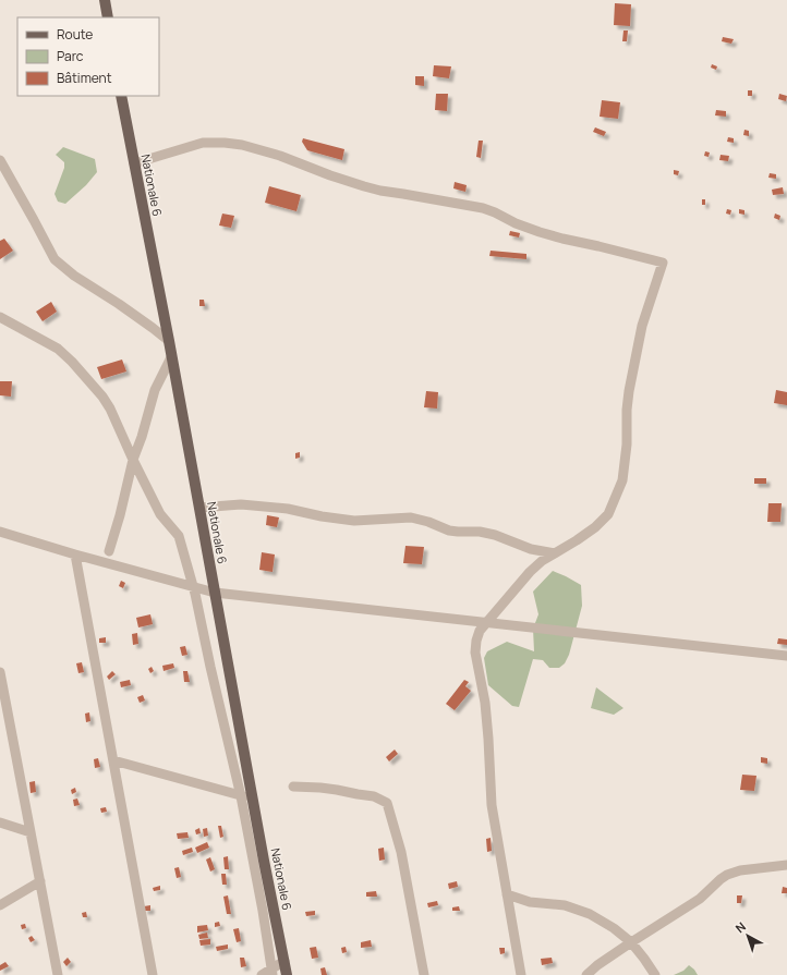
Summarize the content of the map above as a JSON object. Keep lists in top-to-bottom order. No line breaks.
{"streets":{"main road":["Nationale 6"]},"legend":["Route","Parc","Bâtiment"],"north":"top left"}
